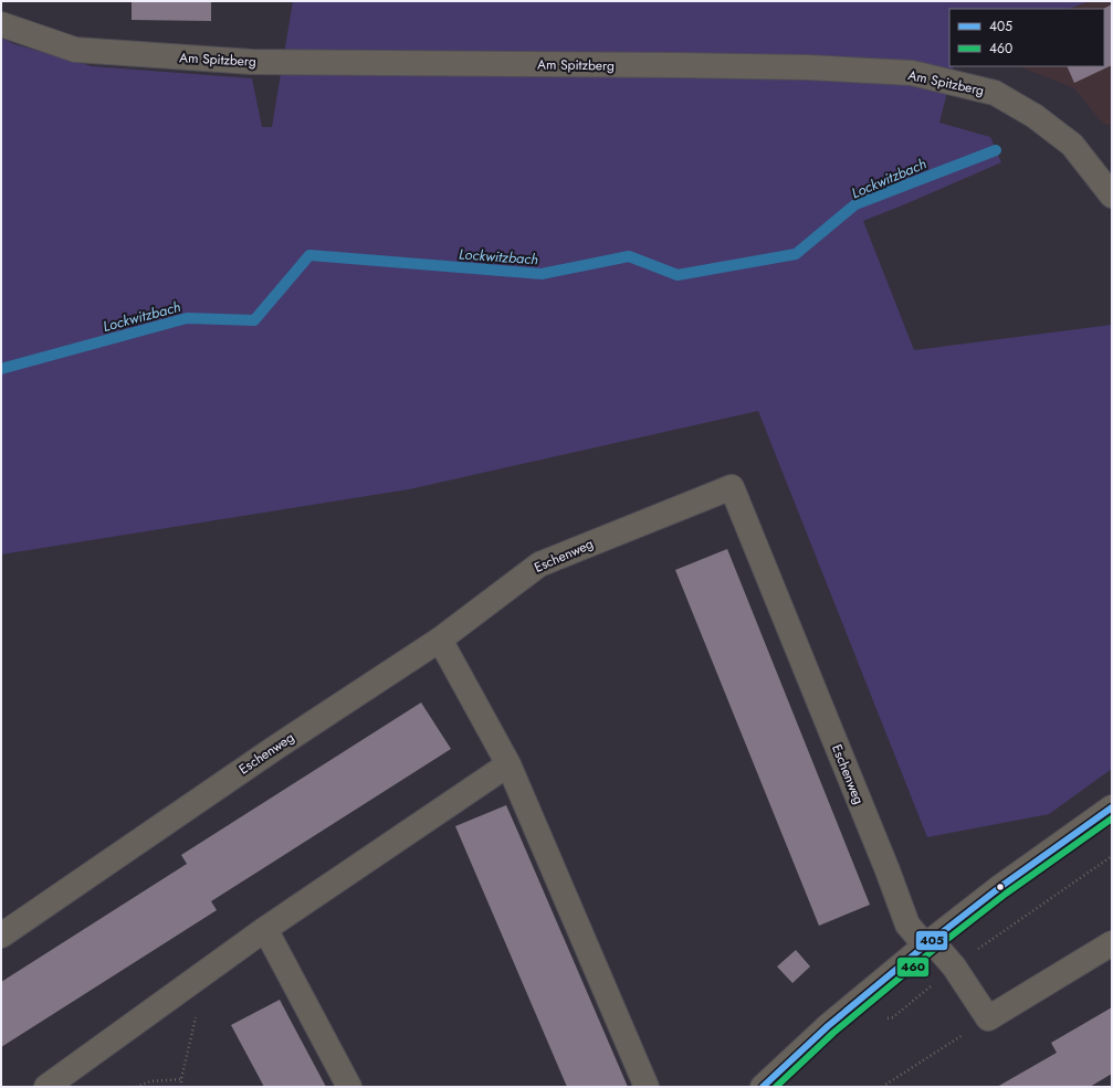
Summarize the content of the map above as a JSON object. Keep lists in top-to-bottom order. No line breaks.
{"streets":{"street":["Am Spitzberg","Eschenweg"]},"water":["Lockwitzbach"],"lines":["transit line 405","transit line 460"],"legend":["405","460"]}
